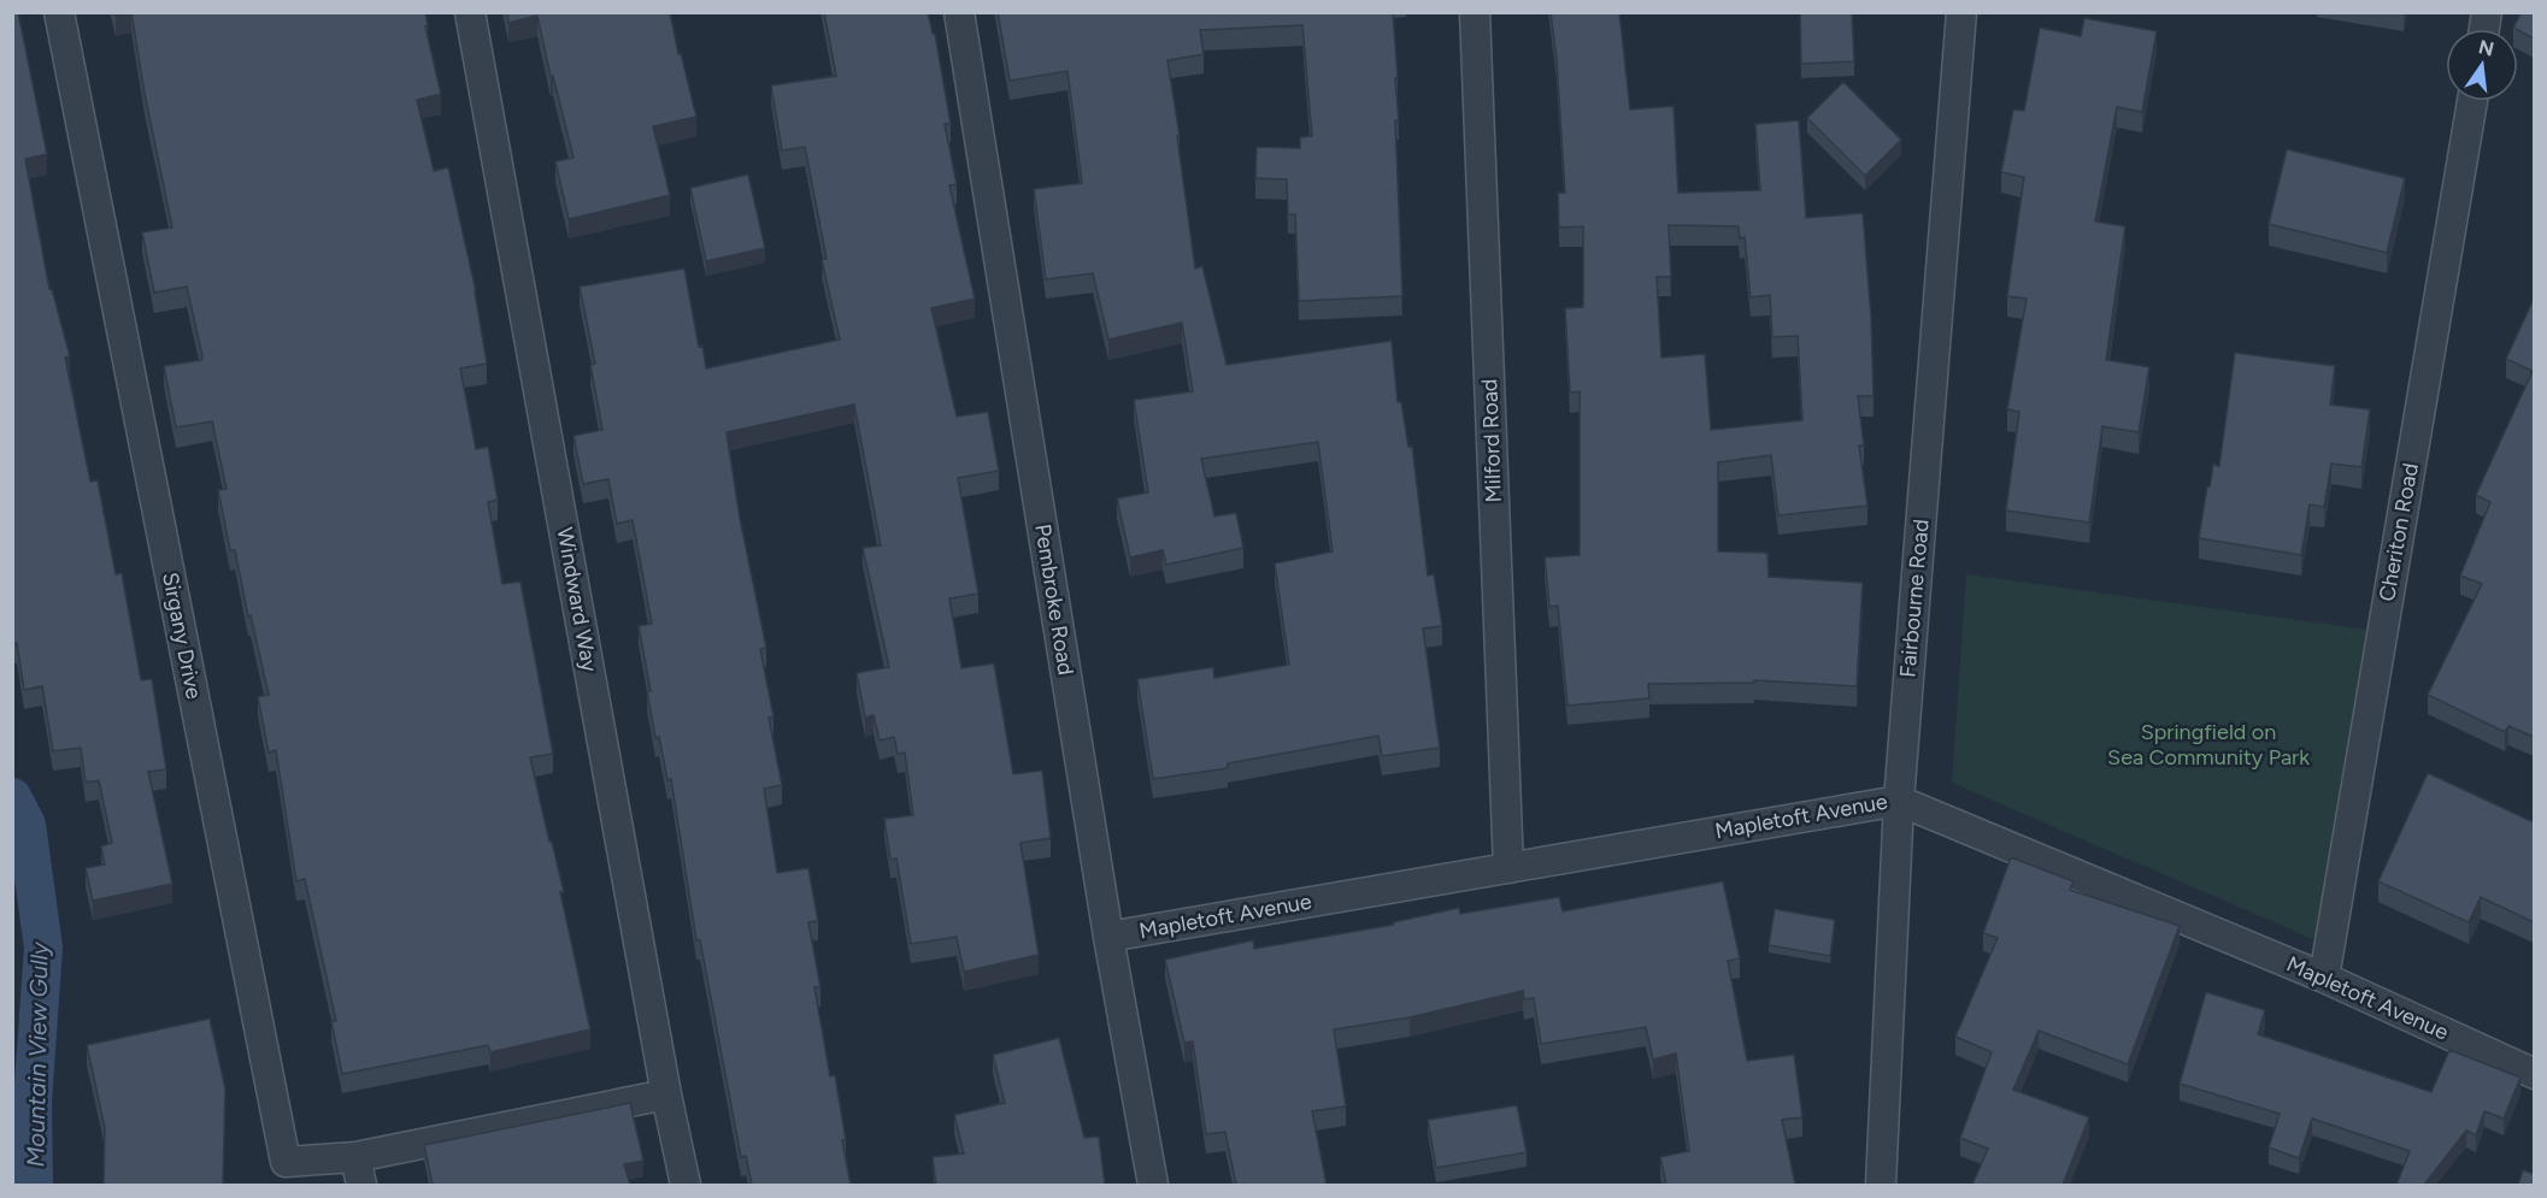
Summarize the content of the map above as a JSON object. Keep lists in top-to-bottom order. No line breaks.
{"streets":{"street":["Milford Road","Cheriton Road","Fairbourne Road","Windward Way","Pembroke Road","Sirgany Drive","Mapletoft Avenue"]},"crossings":[["Milford Road","Mapletoft Avenue"],["Cheriton Road","Mapletoft Avenue"],["Fairbourne Road","Mapletoft Avenue"],["Windward Way","Sirgany Drive"],["Pembroke Road","Mapletoft Avenue"]],"water":["Mountain View Gully"],"parks":["Springfield on Sea Community Park"],"north":"top"}
